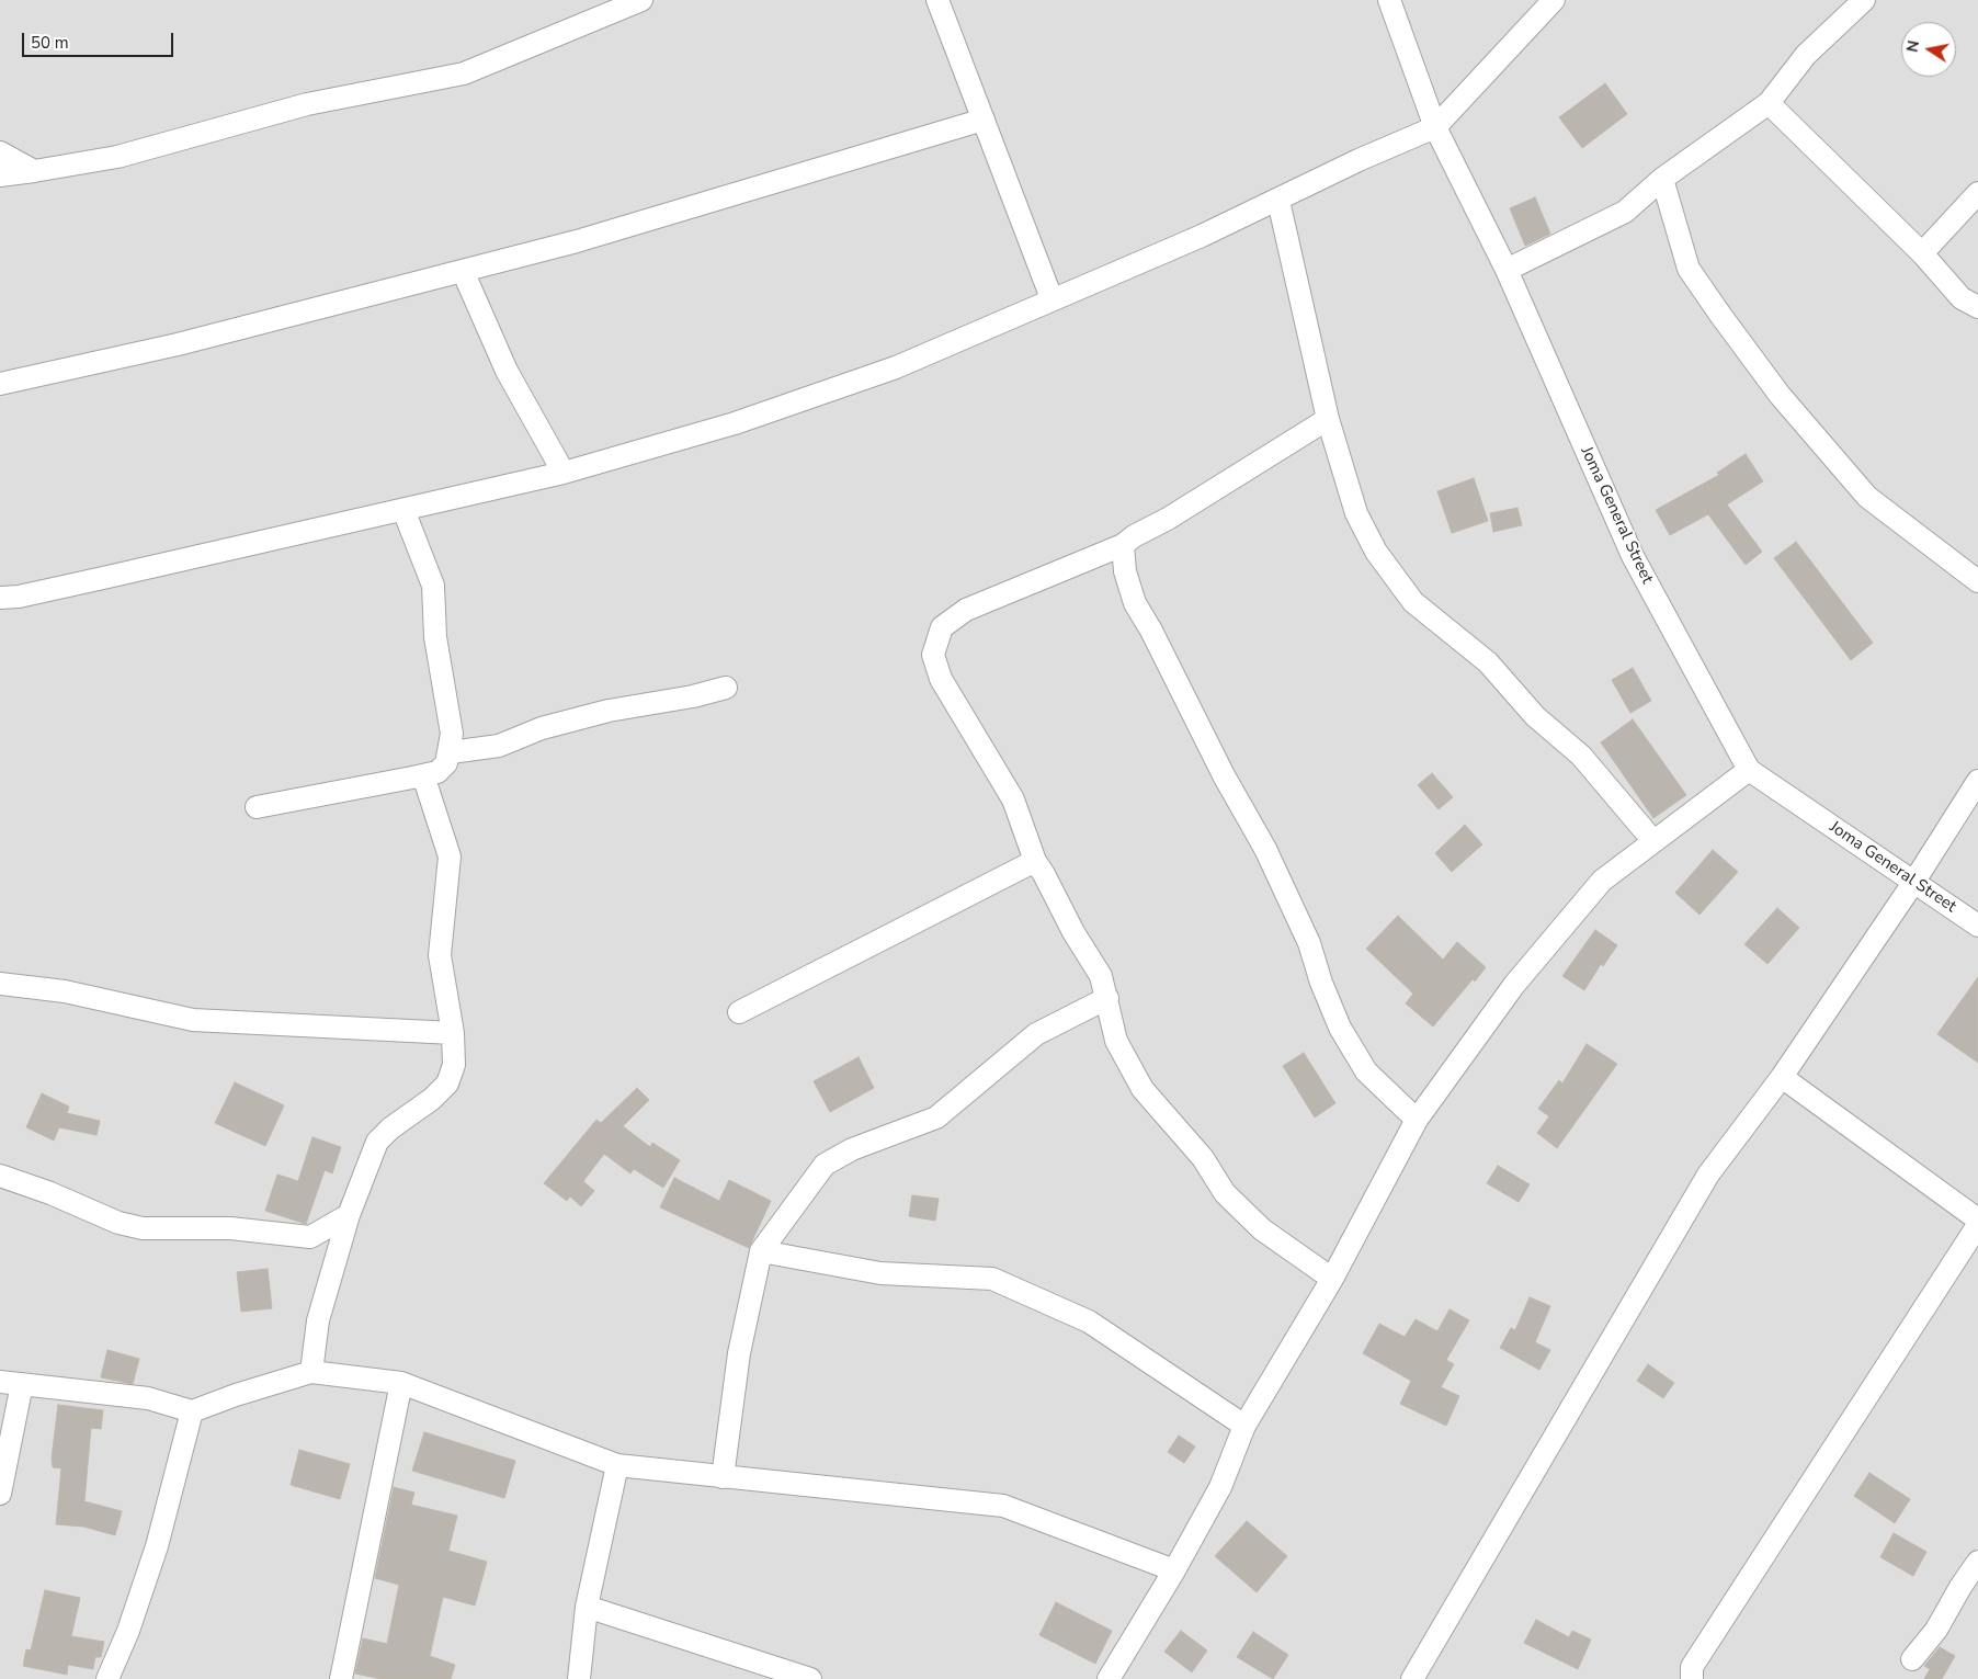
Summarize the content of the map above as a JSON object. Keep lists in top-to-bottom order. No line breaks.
{"streets":{"street":["Joma General Street"]},"scale_bar":"50 m","north":"left"}
